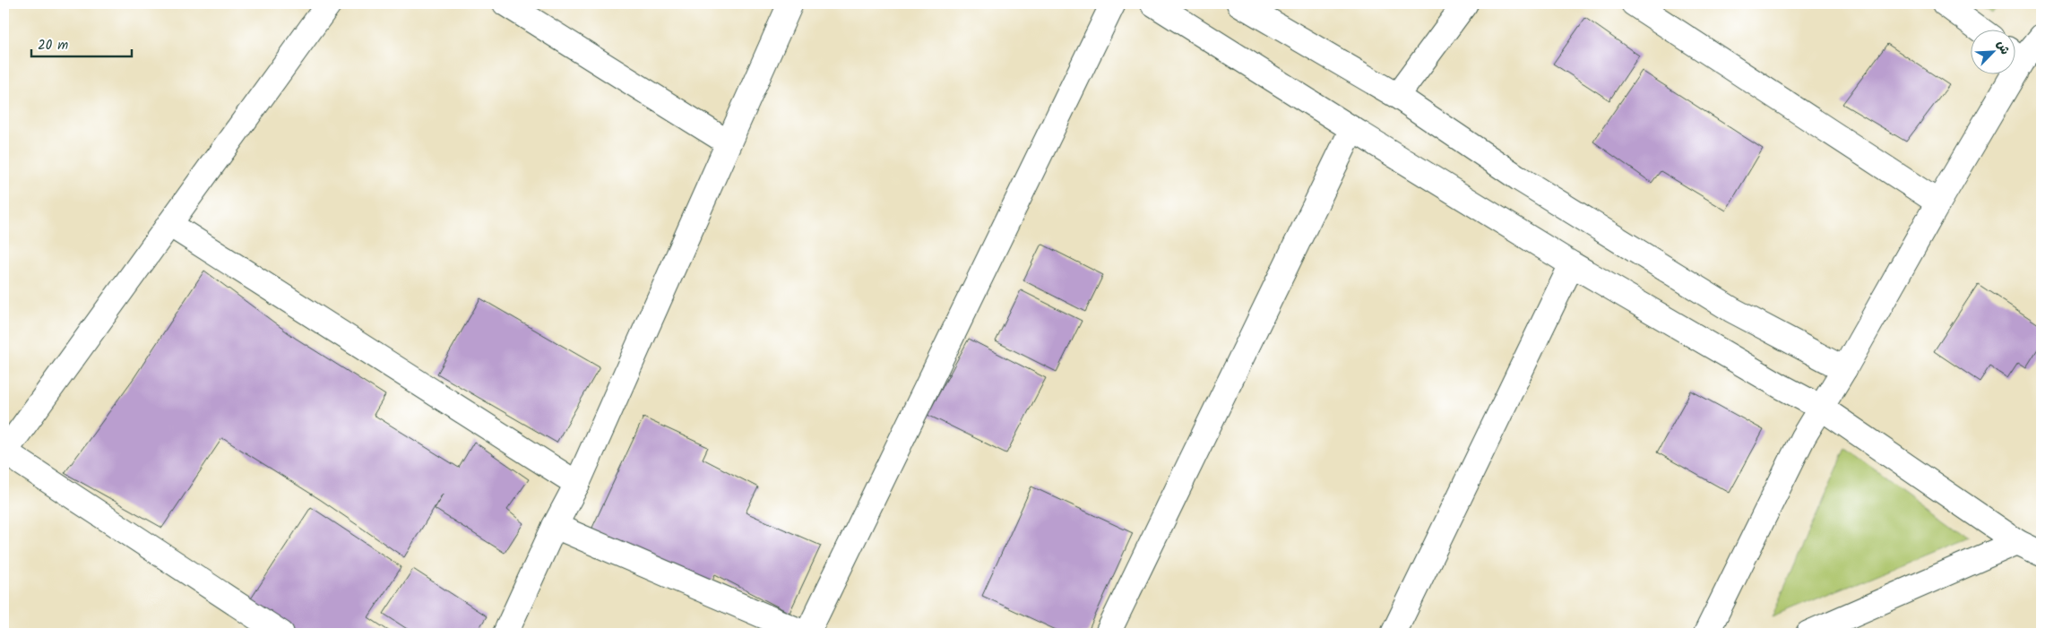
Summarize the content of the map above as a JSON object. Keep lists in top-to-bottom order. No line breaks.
{"scale_bar":"20 m","north":"top right"}
